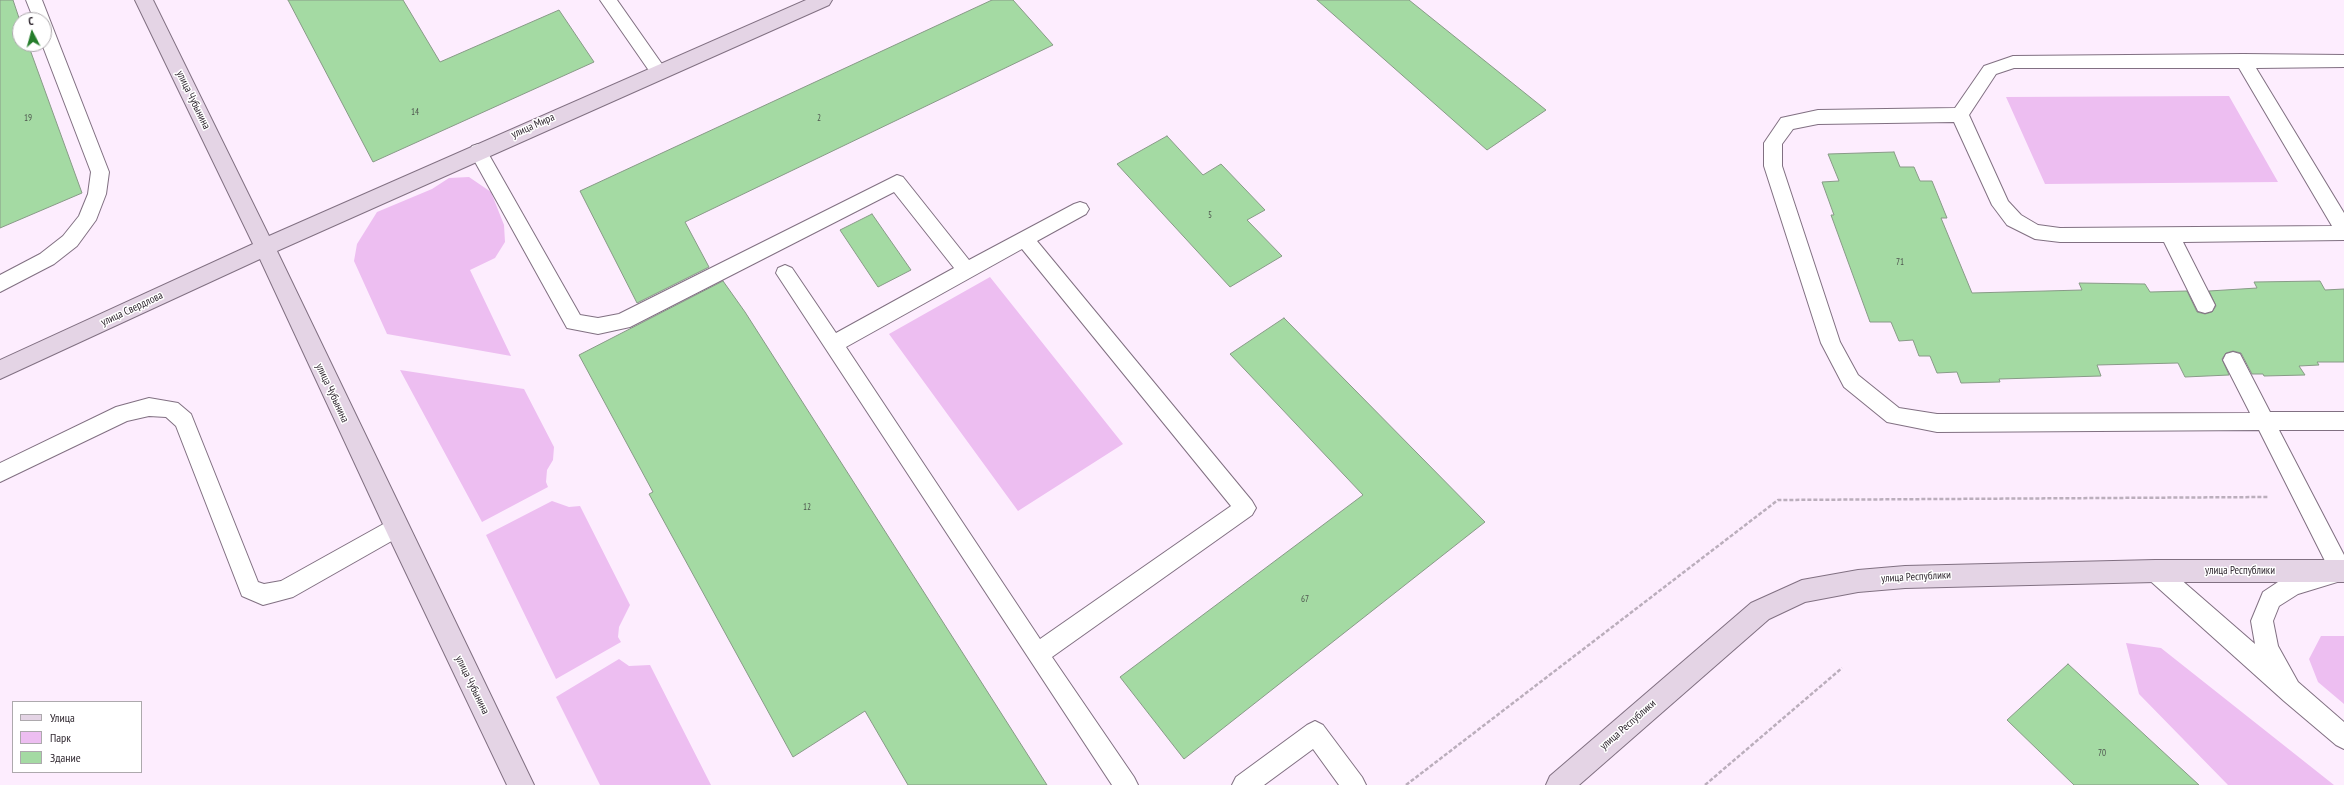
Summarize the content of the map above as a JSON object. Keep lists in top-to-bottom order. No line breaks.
{"streets":{"main road":["улица Чубынина","улица Мира","улица Свердлова","улица Республики"]},"crossings":[["улица Чубынина","улица Мира"],["улица Чубынина","улица Свердлова"],["улица Мира","улица Свердлова"]],"house_numbers":["14","19","2","5","71","12","67","70"],"legend":["Улица","Парк","Здание"],"north":"top"}
